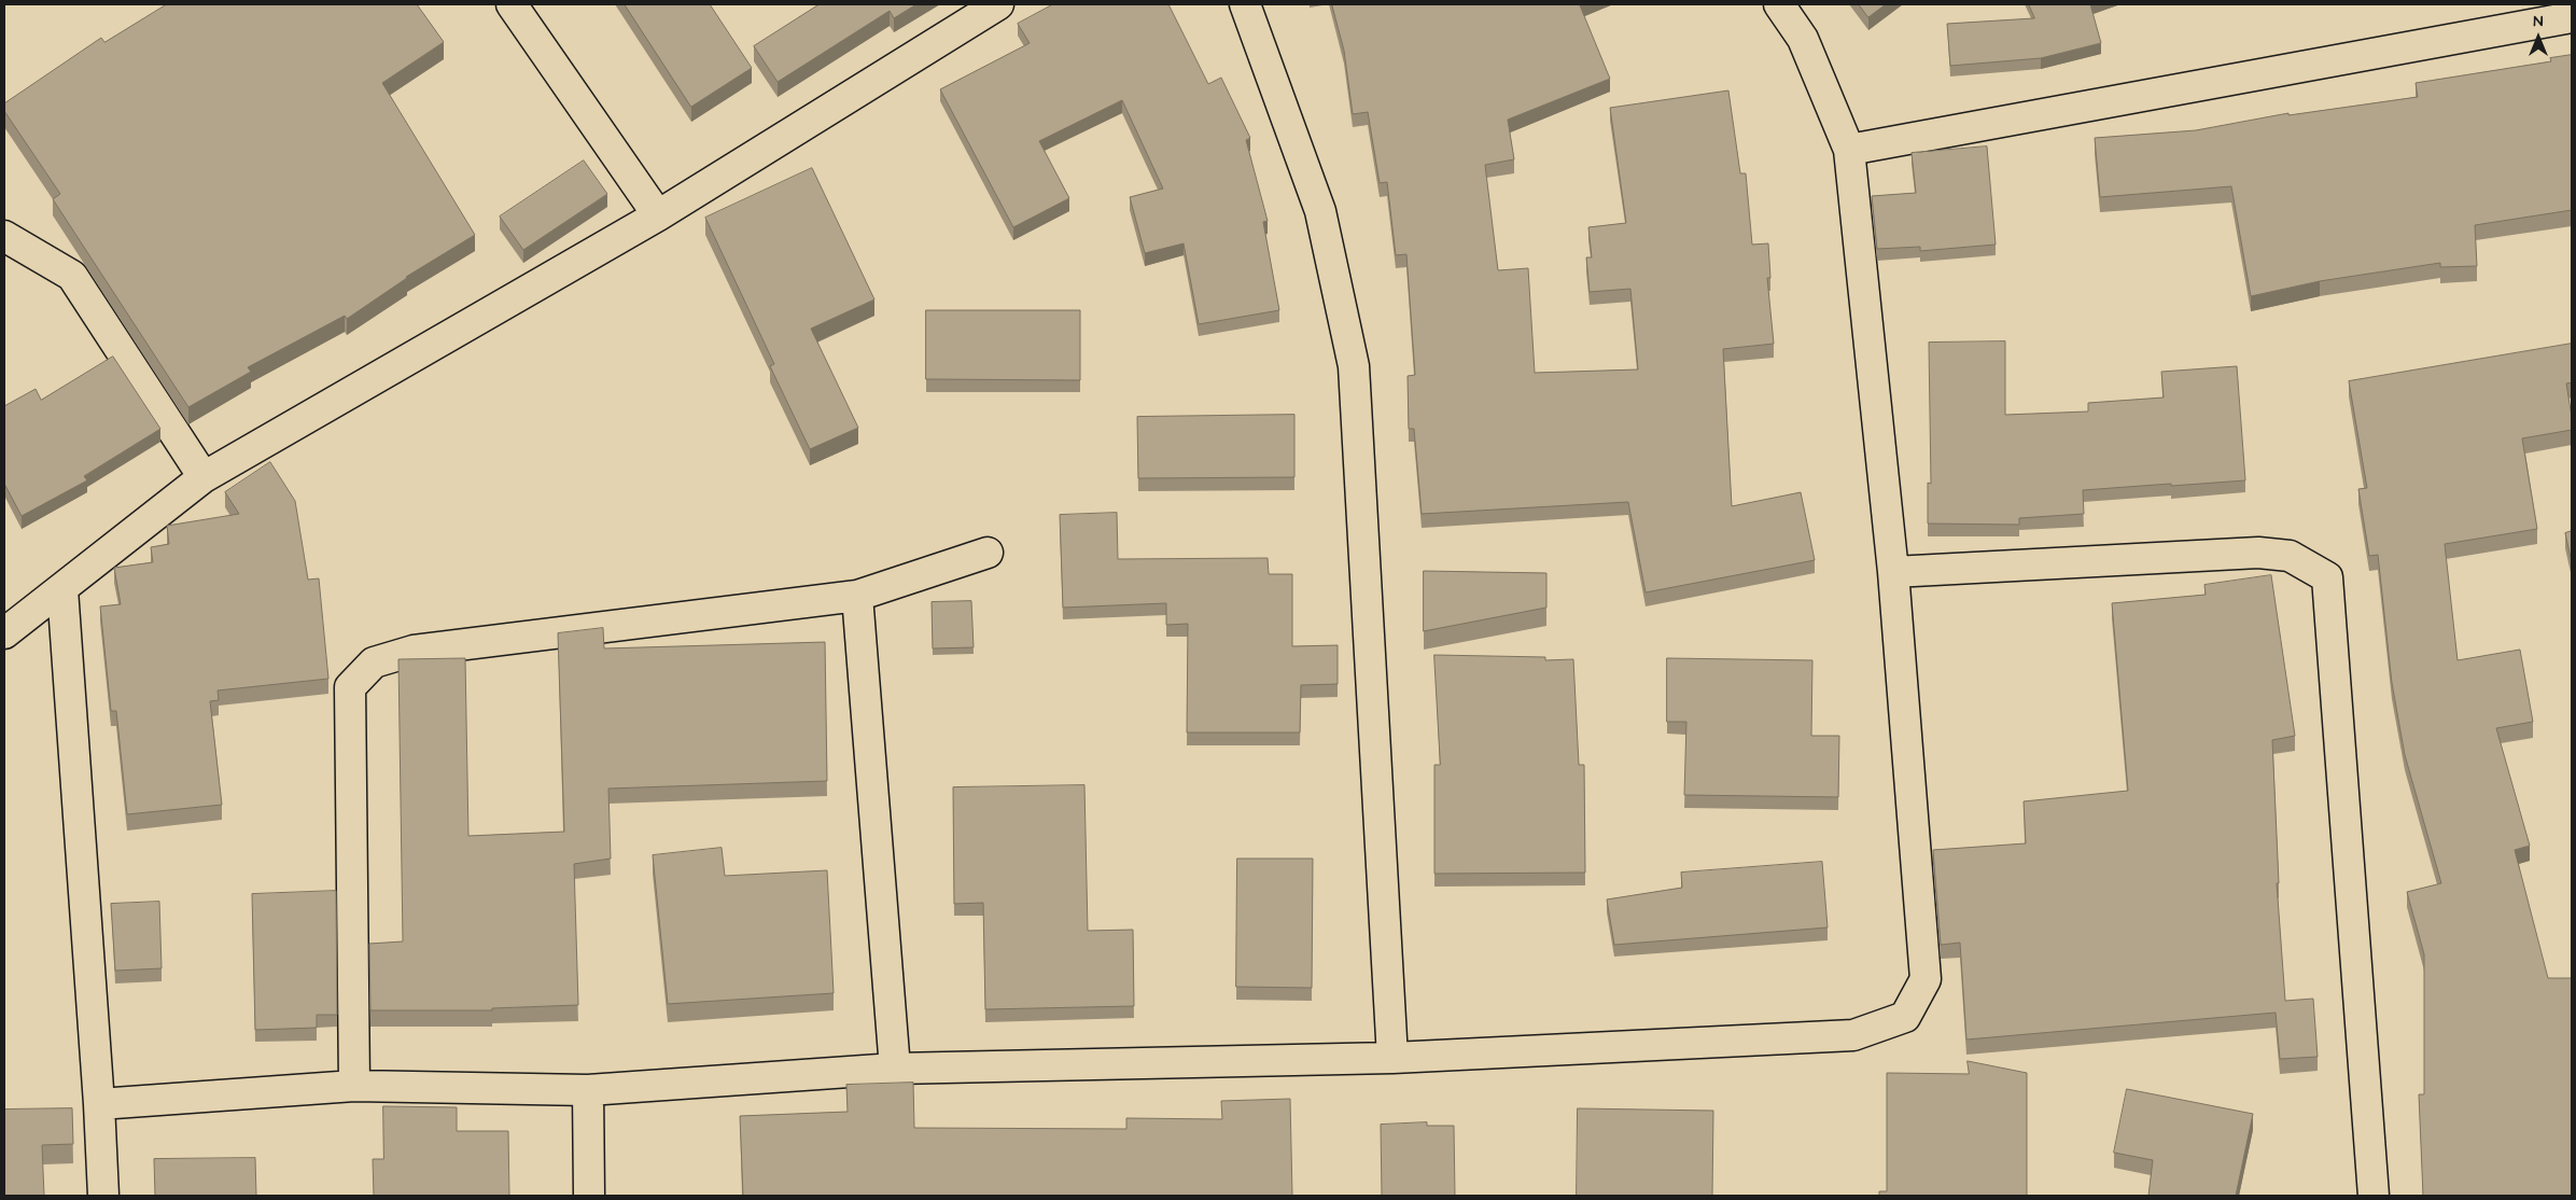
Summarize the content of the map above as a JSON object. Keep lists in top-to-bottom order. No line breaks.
{"north":"top"}
